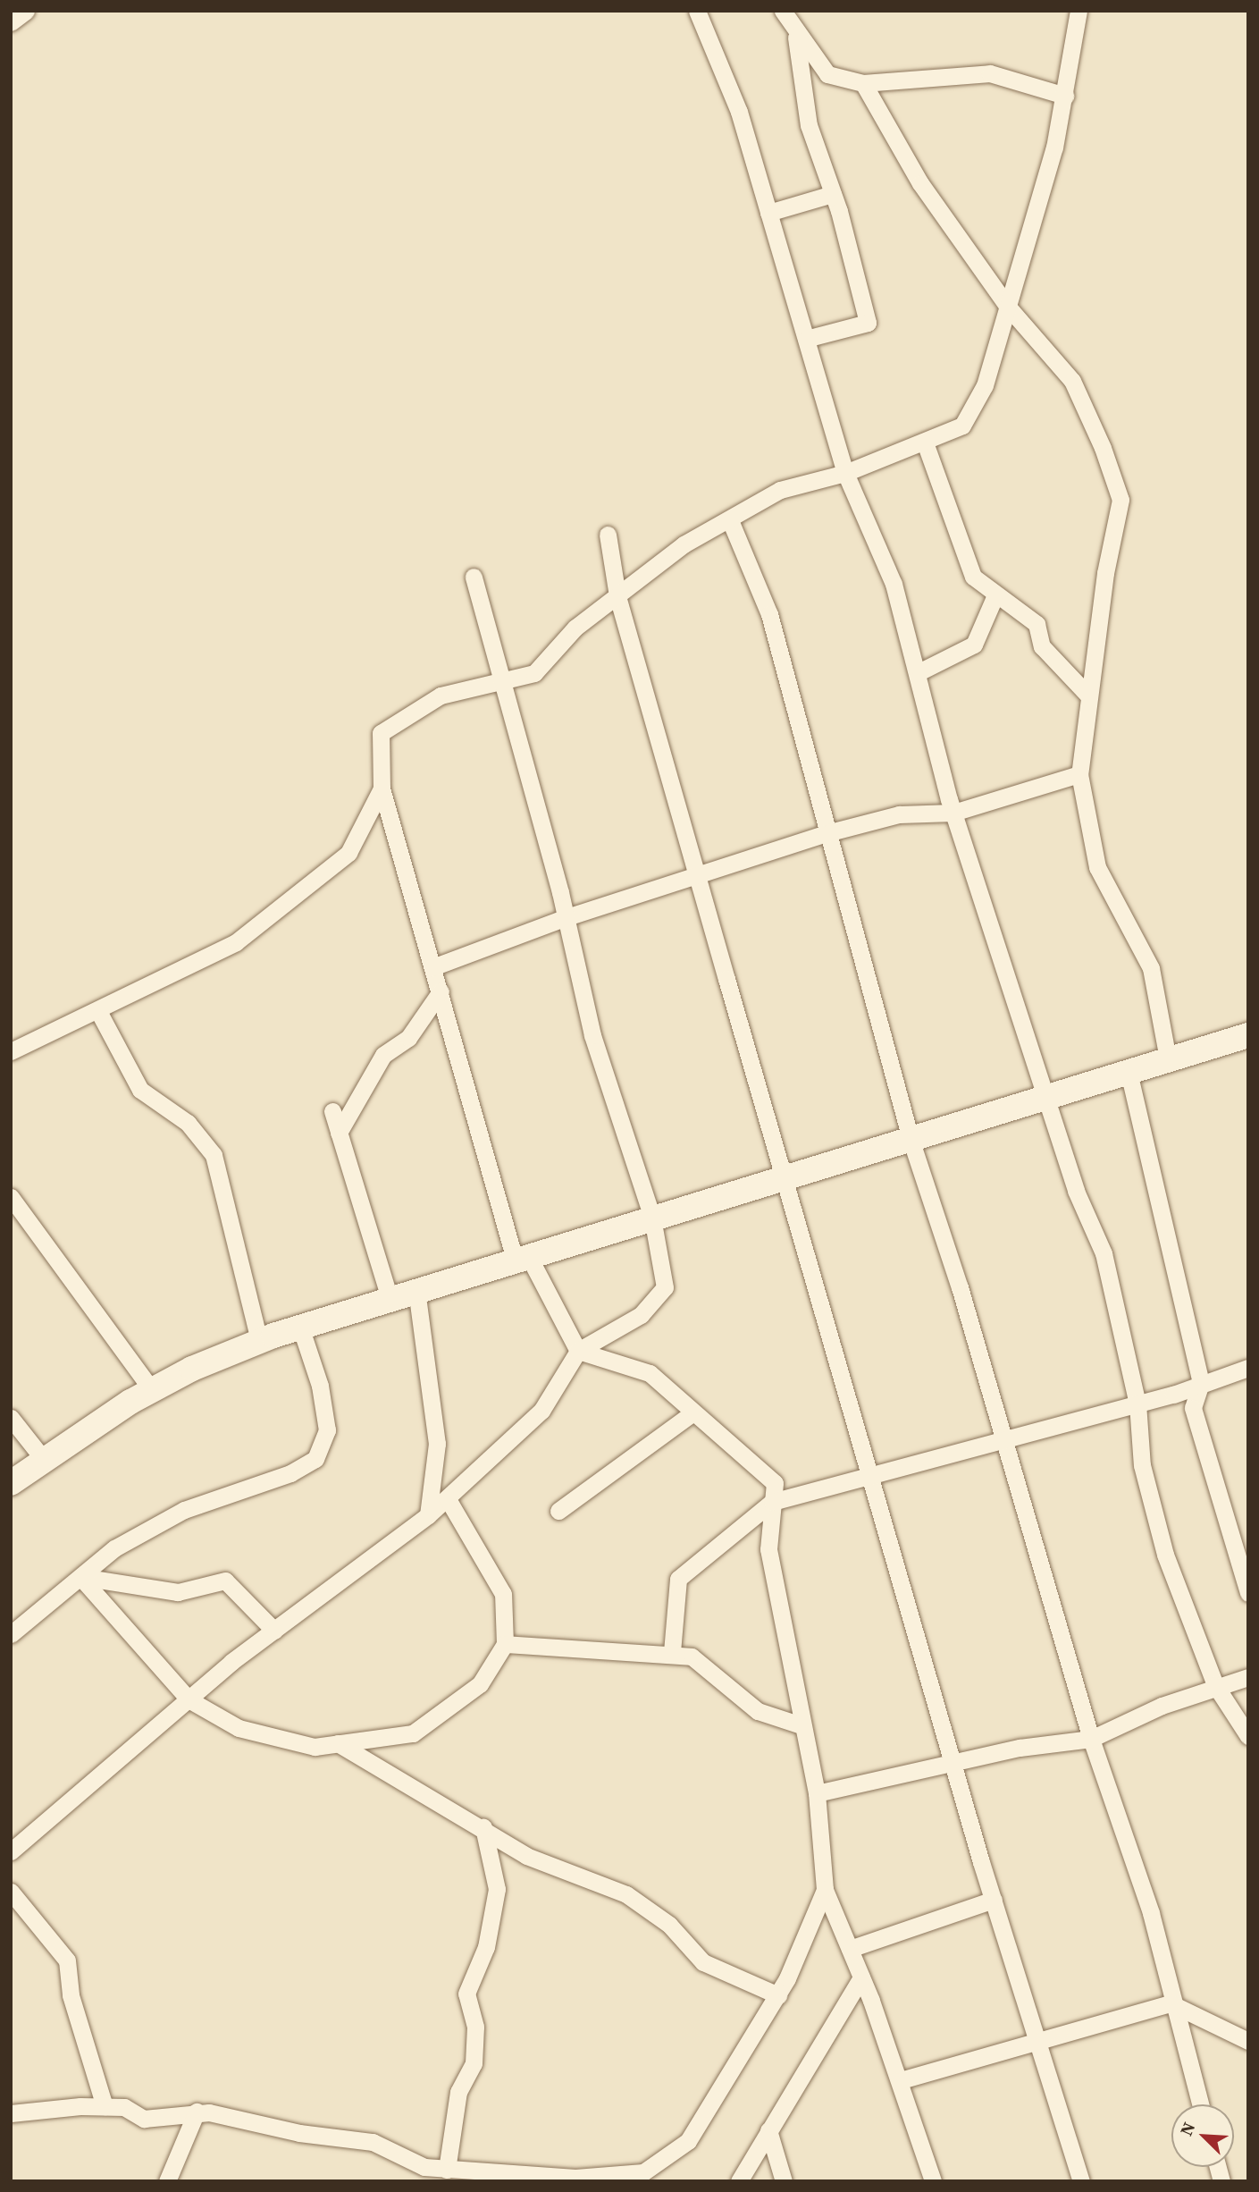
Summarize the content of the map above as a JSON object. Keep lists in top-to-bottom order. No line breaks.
{"north":"top left"}
